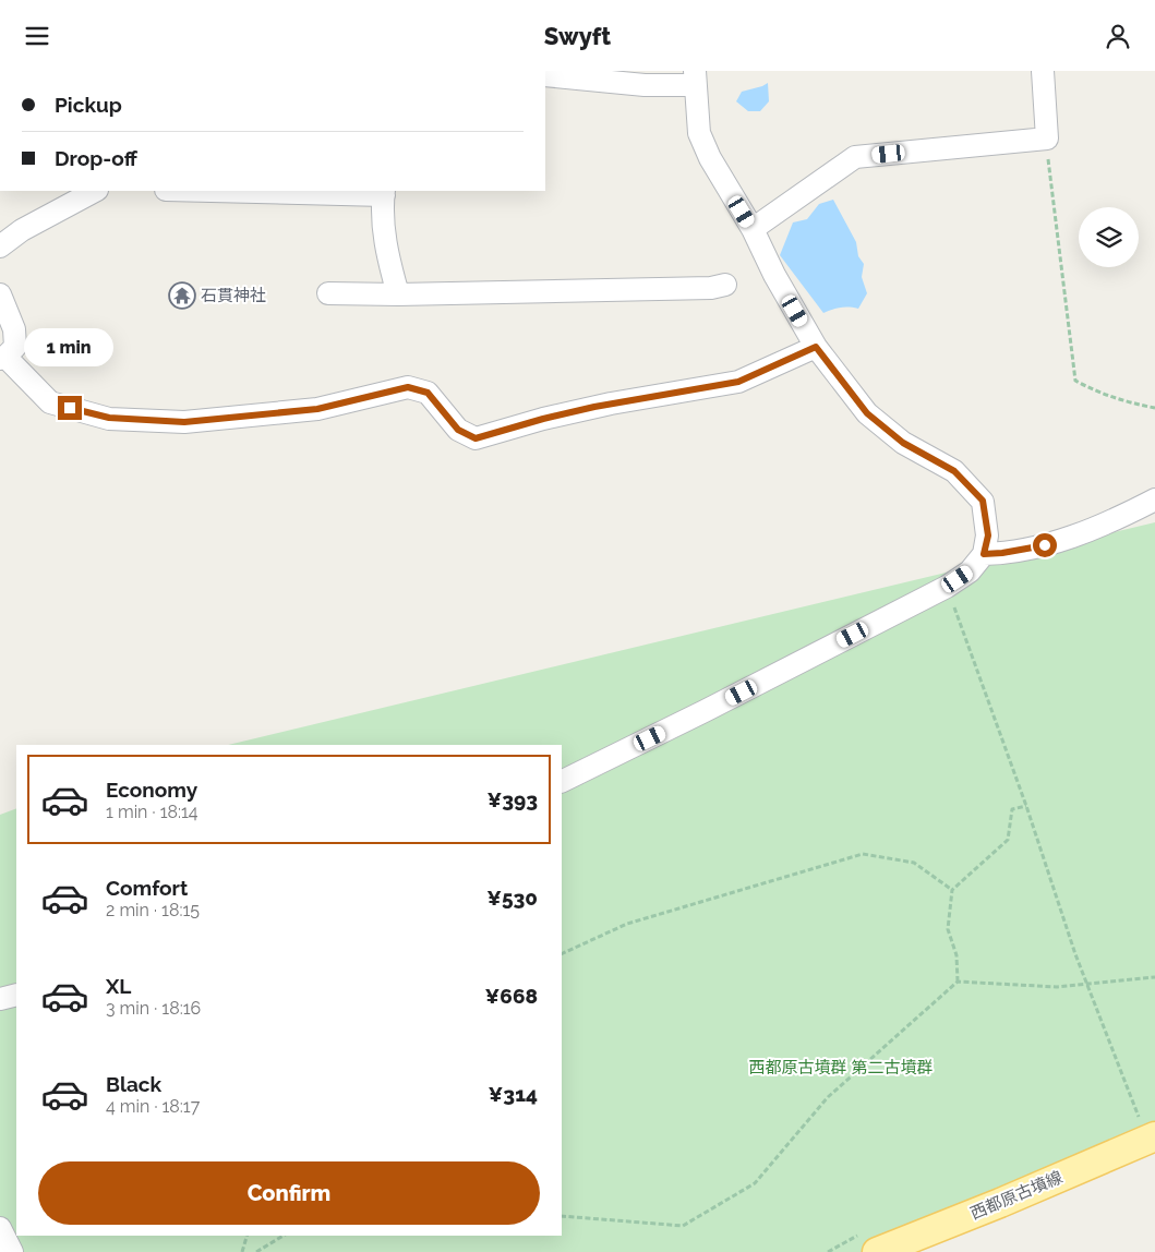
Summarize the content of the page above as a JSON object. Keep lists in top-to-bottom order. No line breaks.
{"streets":{"main road":["西都原古墳線"]},"parks":["西都原古墳群 第二古墳群"],"places":{"temple":["石貫神社"]},"page":{"header":"Swyft","banner":["Pickup","Drop-off"],"bubble":"1 min","list":[{"name":"Economy","note":"1 min · 18:14","value":"¥393"},{"name":"Comfort","note":"2 min · 18:15","value":"¥530"},{"name":"XL","note":"3 min · 18:16","value":"¥668"},{"name":"Black","note":"4 min · 18:17","value":"¥314"}],"buttons":"Confirm"}}
